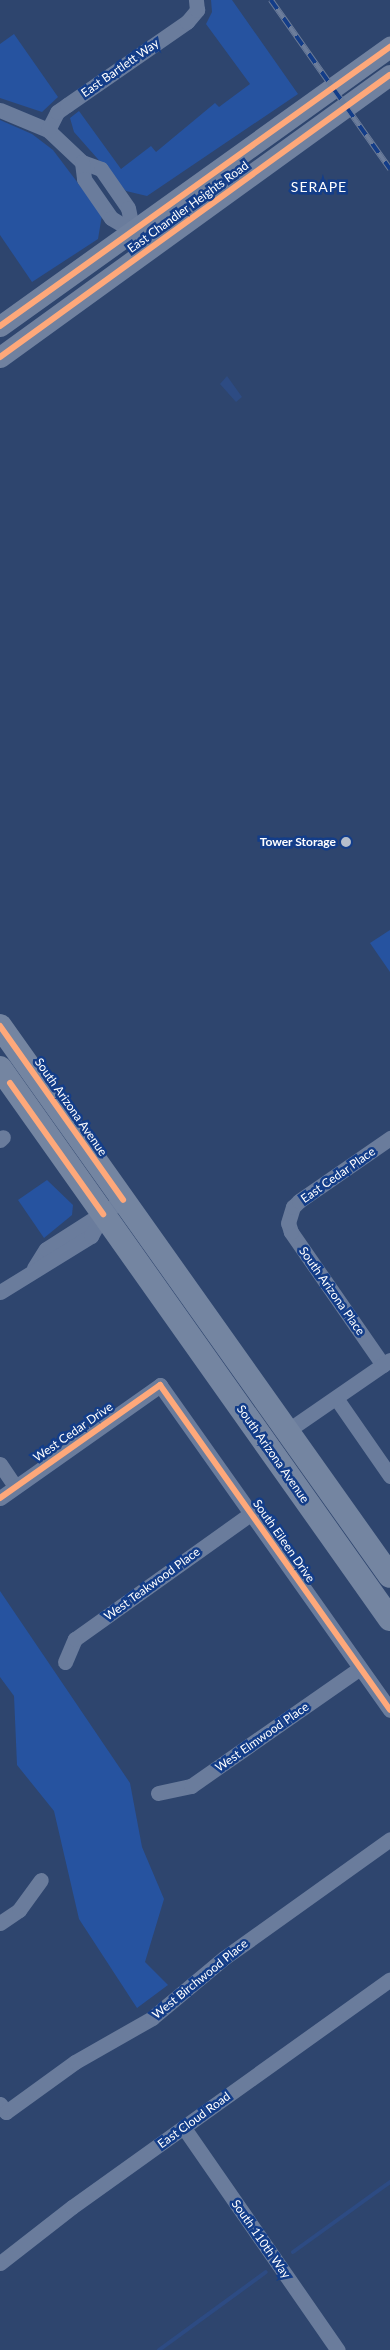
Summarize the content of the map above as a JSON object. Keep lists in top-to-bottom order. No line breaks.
{"streets":{"main road":["East Chandler Heights Road","South Arizona Avenue"],"street":["East Bartlett Way","East Cedar Place","South Arizona Place","West Cedar Drive","South Eileen Drive","West Teakwood Place","West Elmwood Place","West Birchwood Place","East Cloud Road","South 110th Way"]},"crossings":[["East Cedar Place","South Arizona Place"],["West Cedar Drive","South Eileen Drive"],["South Eileen Drive","West Teakwood Place"],["South Eileen Drive","West Elmwood Place"],["East Cloud Road","South 110th Way"]],"districts":["SERAPE"],"places":["Tower Storage"]}
